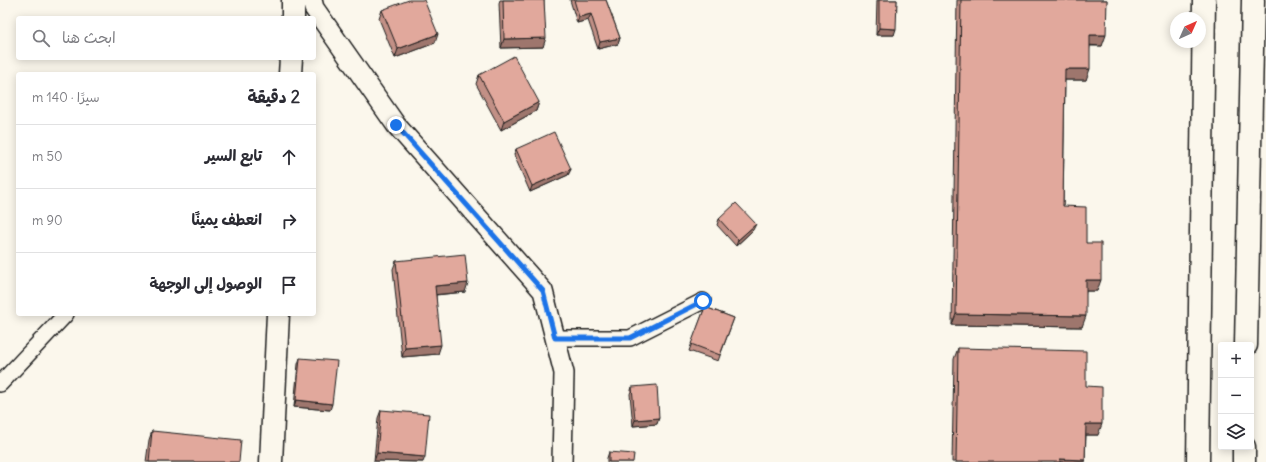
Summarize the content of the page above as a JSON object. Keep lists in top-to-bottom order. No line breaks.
{"north":"top right","page":{"search":"ابحث هنا","heading":["2 دقيقة","سيرًا · 140 m"],"list":[["تابع السير","50 m"],["انعطف يمينًا","90 m"],"الوصول إلى الوجهة"],"map_buttons":["+","−"]}}
